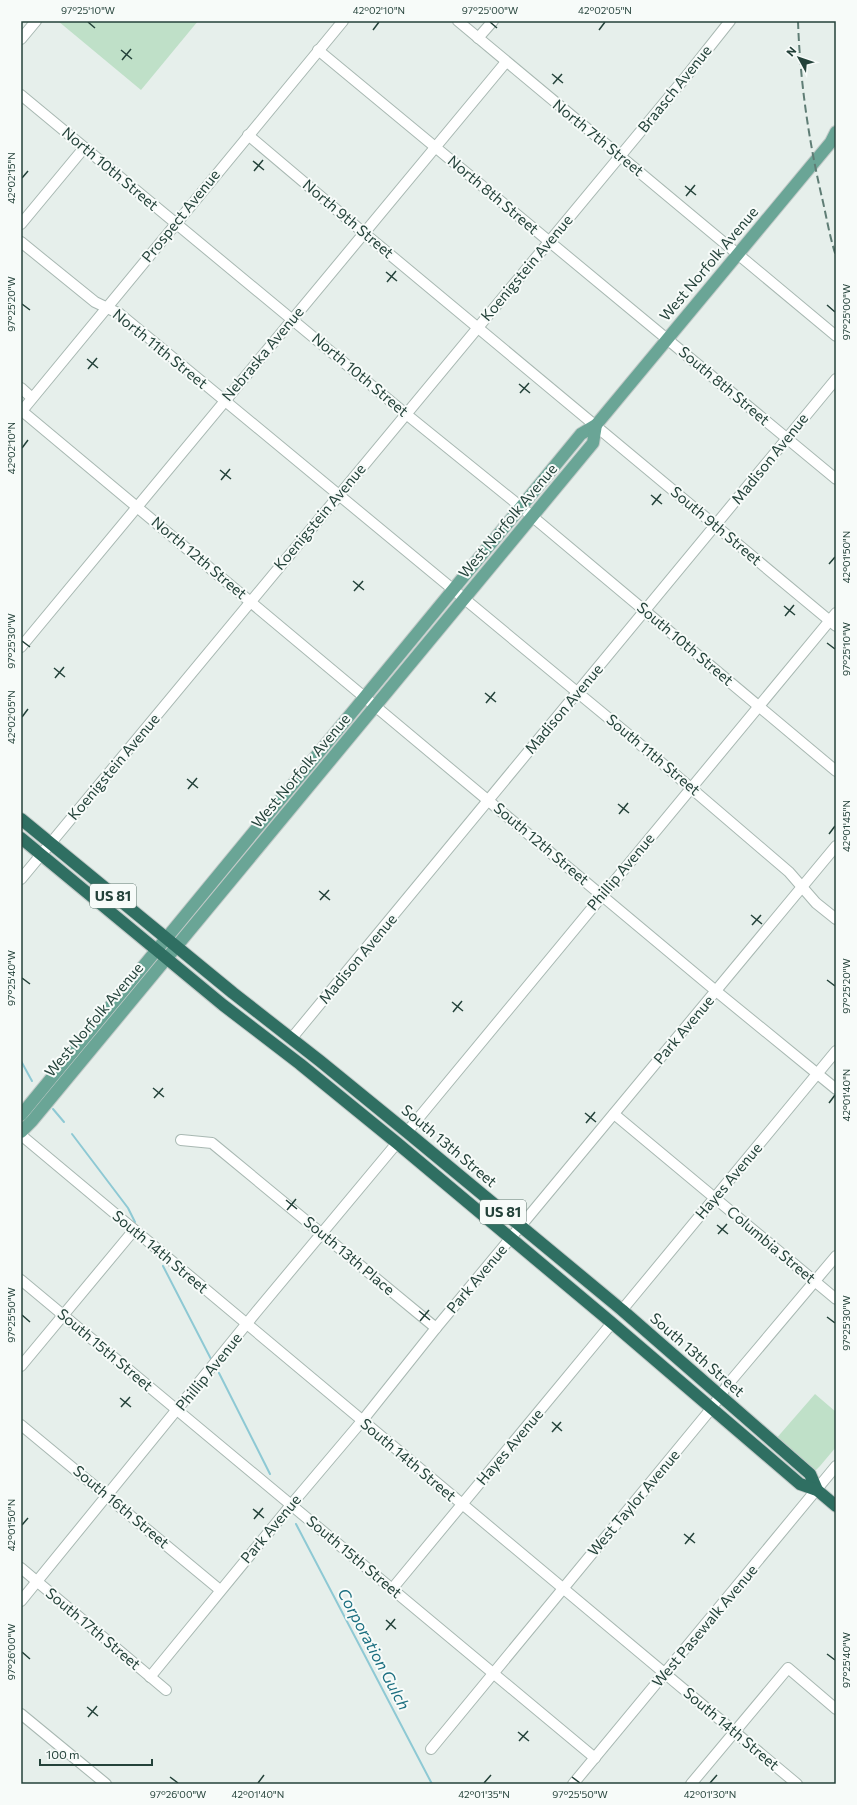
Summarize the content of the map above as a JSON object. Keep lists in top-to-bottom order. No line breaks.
{"streets":{"highway":["US 81","South 13th Street"],"main road":["West Norfolk Avenue"],"street":["Braasch Avenue","North 7th Street","North 10th Street","North 8th Street","Prospect Avenue","North 9th Street","Koenigstein Avenue","North 11th Street","Nebraska Avenue","South 8th Street","Madison Avenue","South 9th Street","North 12th Street","South 10th Street","South 11th Street","South 12th Street","Phillip Avenue","Park Avenue","Hayes Avenue","Columbia Street","South 14th Street","South 13th Place","South 15th Street","West Taylor Avenue","South 16th Street","West Pasewalk Avenue","South 17th Street"]},"crossings":[["Braasch Avenue","North 7th Street"],["Braasch Avenue","Koenigstein Avenue"],["North 7th Street","West Norfolk Avenue"],["North 7th Street","Koenigstein Avenue"],["North 7th Street","Nebraska Avenue"],["North 10th Street","Prospect Avenue"],["North 10th Street","West Norfolk Avenue"],["North 10th Street","Koenigstein Avenue"],["North 10th Street","Nebraska Avenue"],["North 10th Street","South 10th Street"],["North 8th Street","Prospect Avenue"],["North 8th Street","West Norfolk Avenue"],["North 8th Street","Koenigstein Avenue"],["North 8th Street","Nebraska Avenue"],["North 8th Street","South 8th Street"],["Prospect Avenue","North 9th Street"],["Prospect Avenue","North 11th Street"],["Prospect Avenue","North 12th Street"],["North 9th Street","West Norfolk Avenue"],["North 9th Street","Koenigstein Avenue"],["North 9th Street","Nebraska Avenue"],["North 9th Street","South 9th Street"],["West Norfolk Avenue","North 11th Street"],["West Norfolk Avenue","South 8th Street"],["West Norfolk Avenue","South 9th Street"],["West Norfolk Avenue","North 12th Street"],["West Norfolk Avenue","South 10th Street"],["West Norfolk Avenue","South 11th Street"],["West Norfolk Avenue","South 12th Street"],["West Norfolk Avenue","US 81"],["West Norfolk Avenue","South 13th Street"],["West Norfolk Avenue","South 14th Street"],["Koenigstein Avenue","North 11th Street"],["Koenigstein Avenue","North 12th Street"],["Koenigstein Avenue","US 81"],["North 11th Street","Nebraska Avenue"],["North 11th Street","South 11th Street"],["Nebraska Avenue","North 12th Street"],["South 8th Street","Madison Avenue"],["Madison Avenue","South 9th Street"],["Madison Avenue","South 10th Street"],["Madison Avenue","South 11th Street"],["Madison Avenue","South 12th Street"],["Madison Avenue","South 13th Street"],["South 9th Street","Phillip Avenue"],["North 12th Street","South 12th Street"],["South 10th Street","Phillip Avenue"],["South 11th Street","Phillip Avenue"],["South 11th Street","Park Avenue"],["South 12th Street","Phillip Avenue"],["South 12th Street","Park Avenue"],["South 12th Street","Hayes Avenue"],["Phillip Avenue","South 13th Street"],["Phillip Avenue","South 14th Street"],["Phillip Avenue","South 13th Place"],["Phillip Avenue","South 15th Street"],["Phillip Avenue","South 16th Street"],["Phillip Avenue","South 17th Street"],["US 81","South 13th Street"],["Park Avenue","South 13th Street"],["Park Avenue","Columbia Street"],["Park Avenue","South 14th Street"],["Park Avenue","South 13th Place"],["Park Avenue","South 15th Street"],["Park Avenue","South 16th Street"],["Park Avenue","South 17th Street"],["South 13th Street","Hayes Avenue"],["South 13th Street","West Taylor Avenue"],["South 13th Street","West Pasewalk Avenue"],["Hayes Avenue","Columbia Street"],["Hayes Avenue","South 14th Street"],["Hayes Avenue","South 15th Street"],["Columbia Street","West Taylor Avenue"],["South 14th Street","West Taylor Avenue"],["South 14th Street","West Pasewalk Avenue"],["South 15th Street","West Taylor Avenue"],["South 15th Street","West Pasewalk Avenue"]],"water":["Corporation Gulch"],"scale_bar":"100 m","north":"top left","coordinates":["97°25'10\"W","42°02'10\"N","97°25'00\"W","42°02'05\"N","42°02'15\"N","97°25'20\"W","42°01'50\"N","97°25'30\"W","42°01'45\"N","97°25'40\"W","42°01'40\"N","97°25'50\"W","97°26'00\"W","42°01'35\"N","42°01'30\"N"]}
